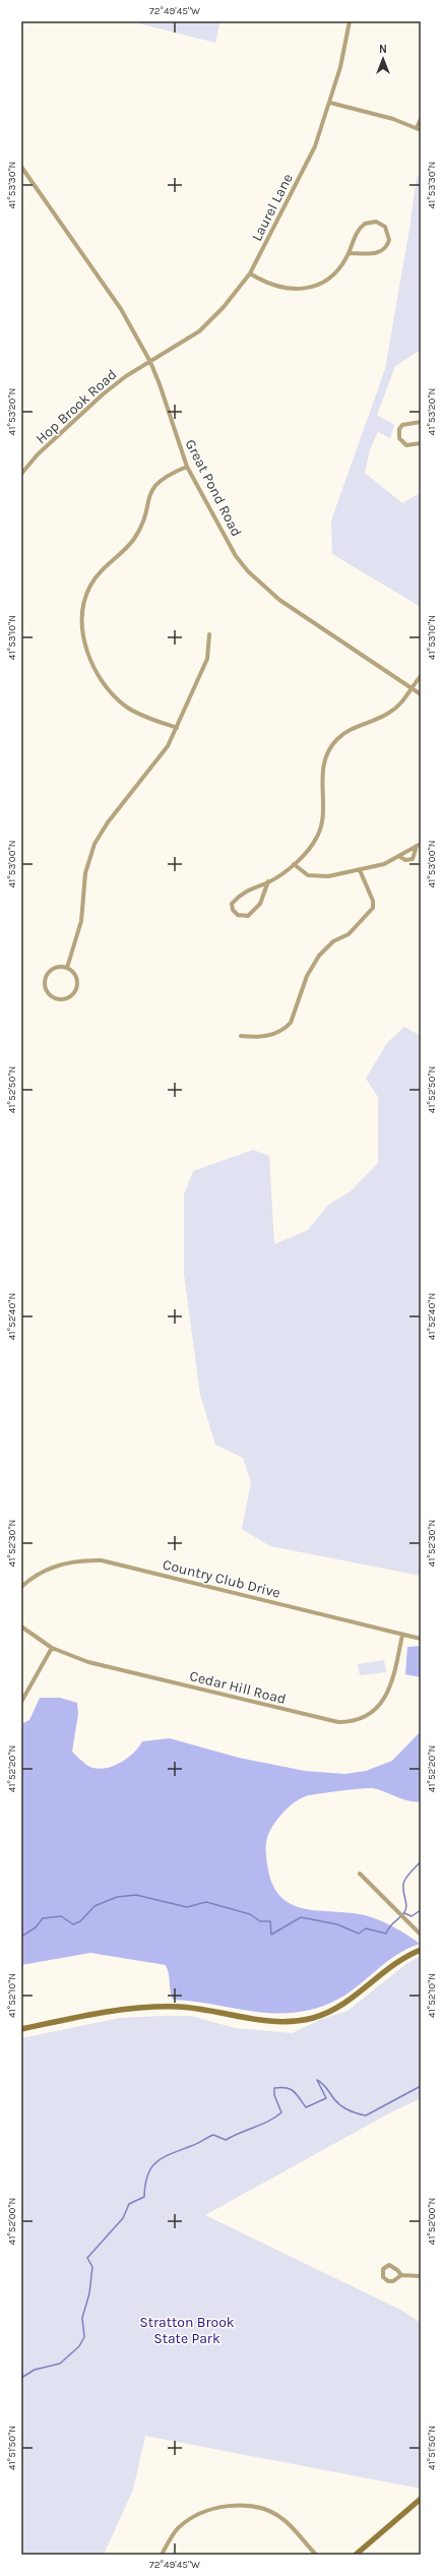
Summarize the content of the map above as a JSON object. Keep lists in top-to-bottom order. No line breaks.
{"streets":{"street":["Laurel Lane","Hop Brook Road","Great Pond Road","Country Club Drive","Cedar Hill Road"]},"crossings":[["Laurel Lane","Hop Brook Road"],["Laurel Lane","Great Pond Road"],["Hop Brook Road","Great Pond Road"],["Country Club Drive","Cedar Hill Road"]],"parks":["Stratton Brook State Park"],"north":"top","coordinates":["72°49'45\"W","41°53'30\"N","41°53'20\"N","41°53'10\"N","41°53'00\"N","41°52'50\"N","41°52'40\"N","41°52'30\"N","41°52'20\"N","41°52'10\"N","41°52'00\"N","41°51'50\"N"]}
